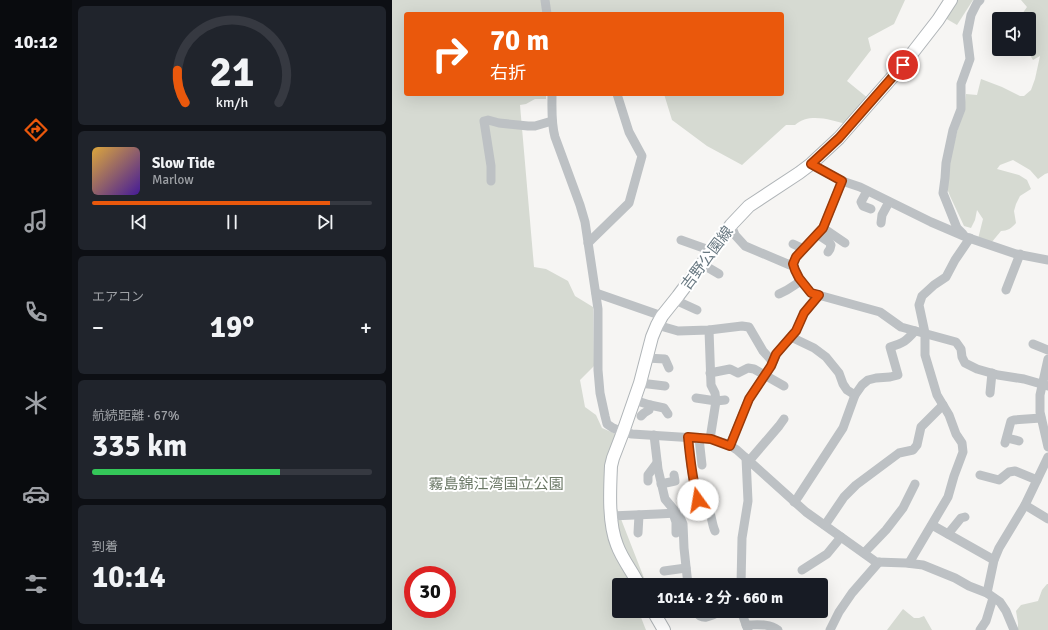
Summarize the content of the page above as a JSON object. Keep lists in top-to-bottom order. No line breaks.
{"streets":{"main road":["吉野公園線"]},"parks":["霧島錦江湾国立公園"],"page":{"tabs":"10:12","turn":["70 m","右折"],"song":["Slow Tide","Marlow"],"tile":["エアコン",["航続距離 · 67%","335 km"],["到着","10:14"]],"heat":["−","19°","+"],"limit":"30","trip":"10:14 · 2 分 · 660 m","gauge":["21","km/h"]}}
